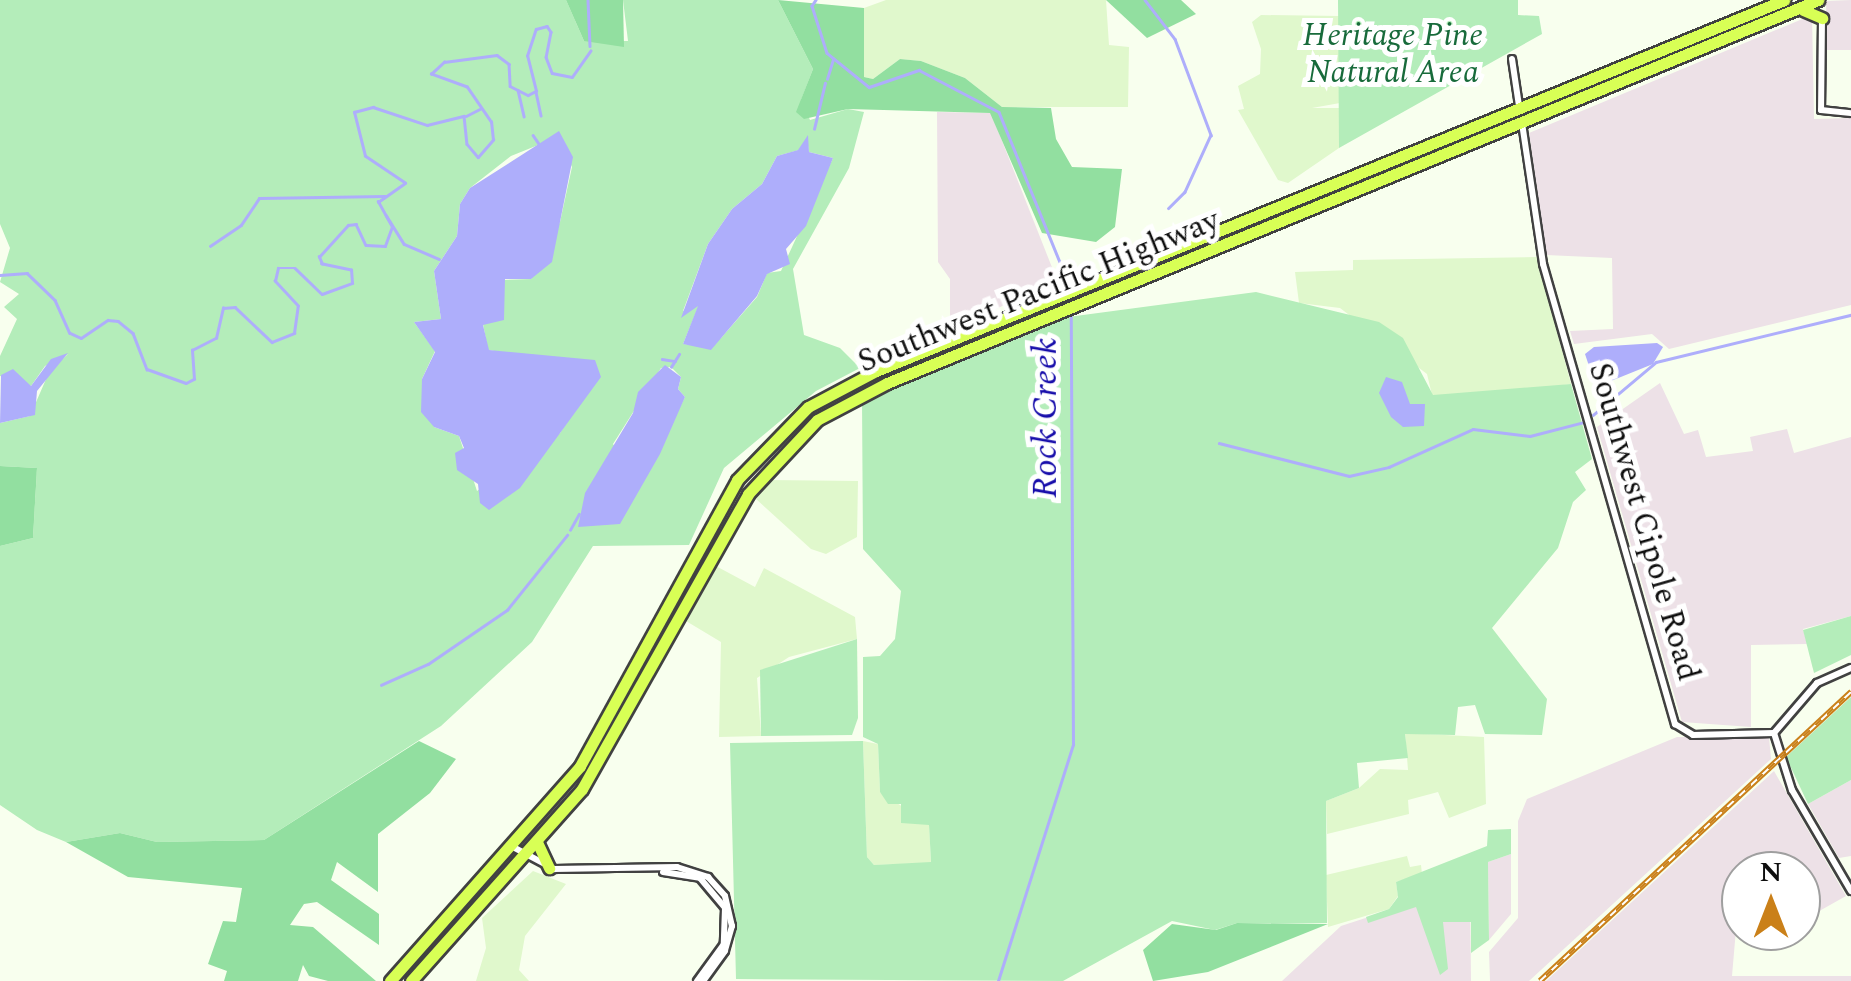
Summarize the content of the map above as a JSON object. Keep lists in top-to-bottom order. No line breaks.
{"streets":{"highway":["Southwest Pacific Highway"],"street":["Southwest Cipole Road"]},"crossings":[["Southwest Pacific Highway","Southwest Cipole Road"]],"water":["Rock Creek"],"parks":["Heritage Pine Natural Area"],"north":"top"}
